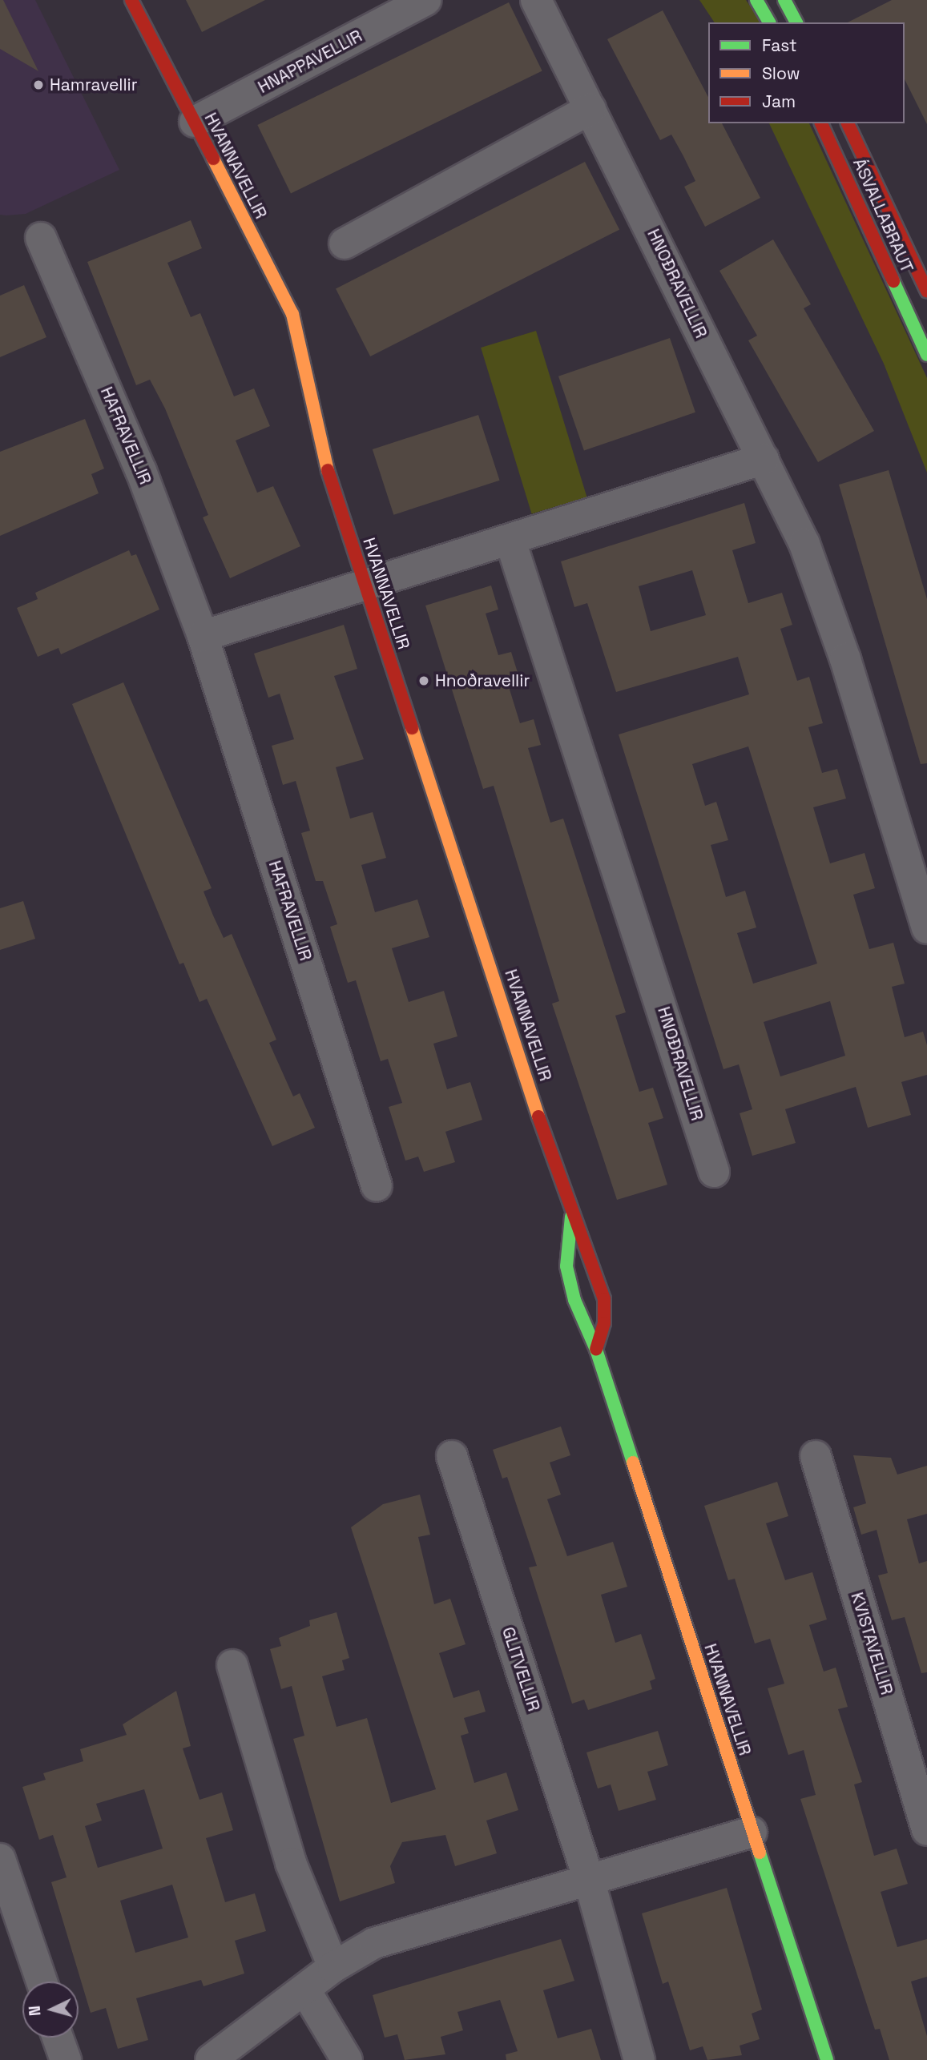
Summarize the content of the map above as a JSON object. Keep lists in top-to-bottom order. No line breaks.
{"streets":{"street":["HNAPPAVELLIR","HVANNAVELLIR","ÁSVALLABRAUT","HNOÐRAVELLIR","HAFRAVELLIR","KVISTAVELLIR","GLITVELLIR"]},"crossings":[["HNAPPAVELLIR","HVANNAVELLIR"]],"places":["Hamravellir","Hnoðravellir"],"legend":["Fast","Slow","Jam"],"north":"left"}
